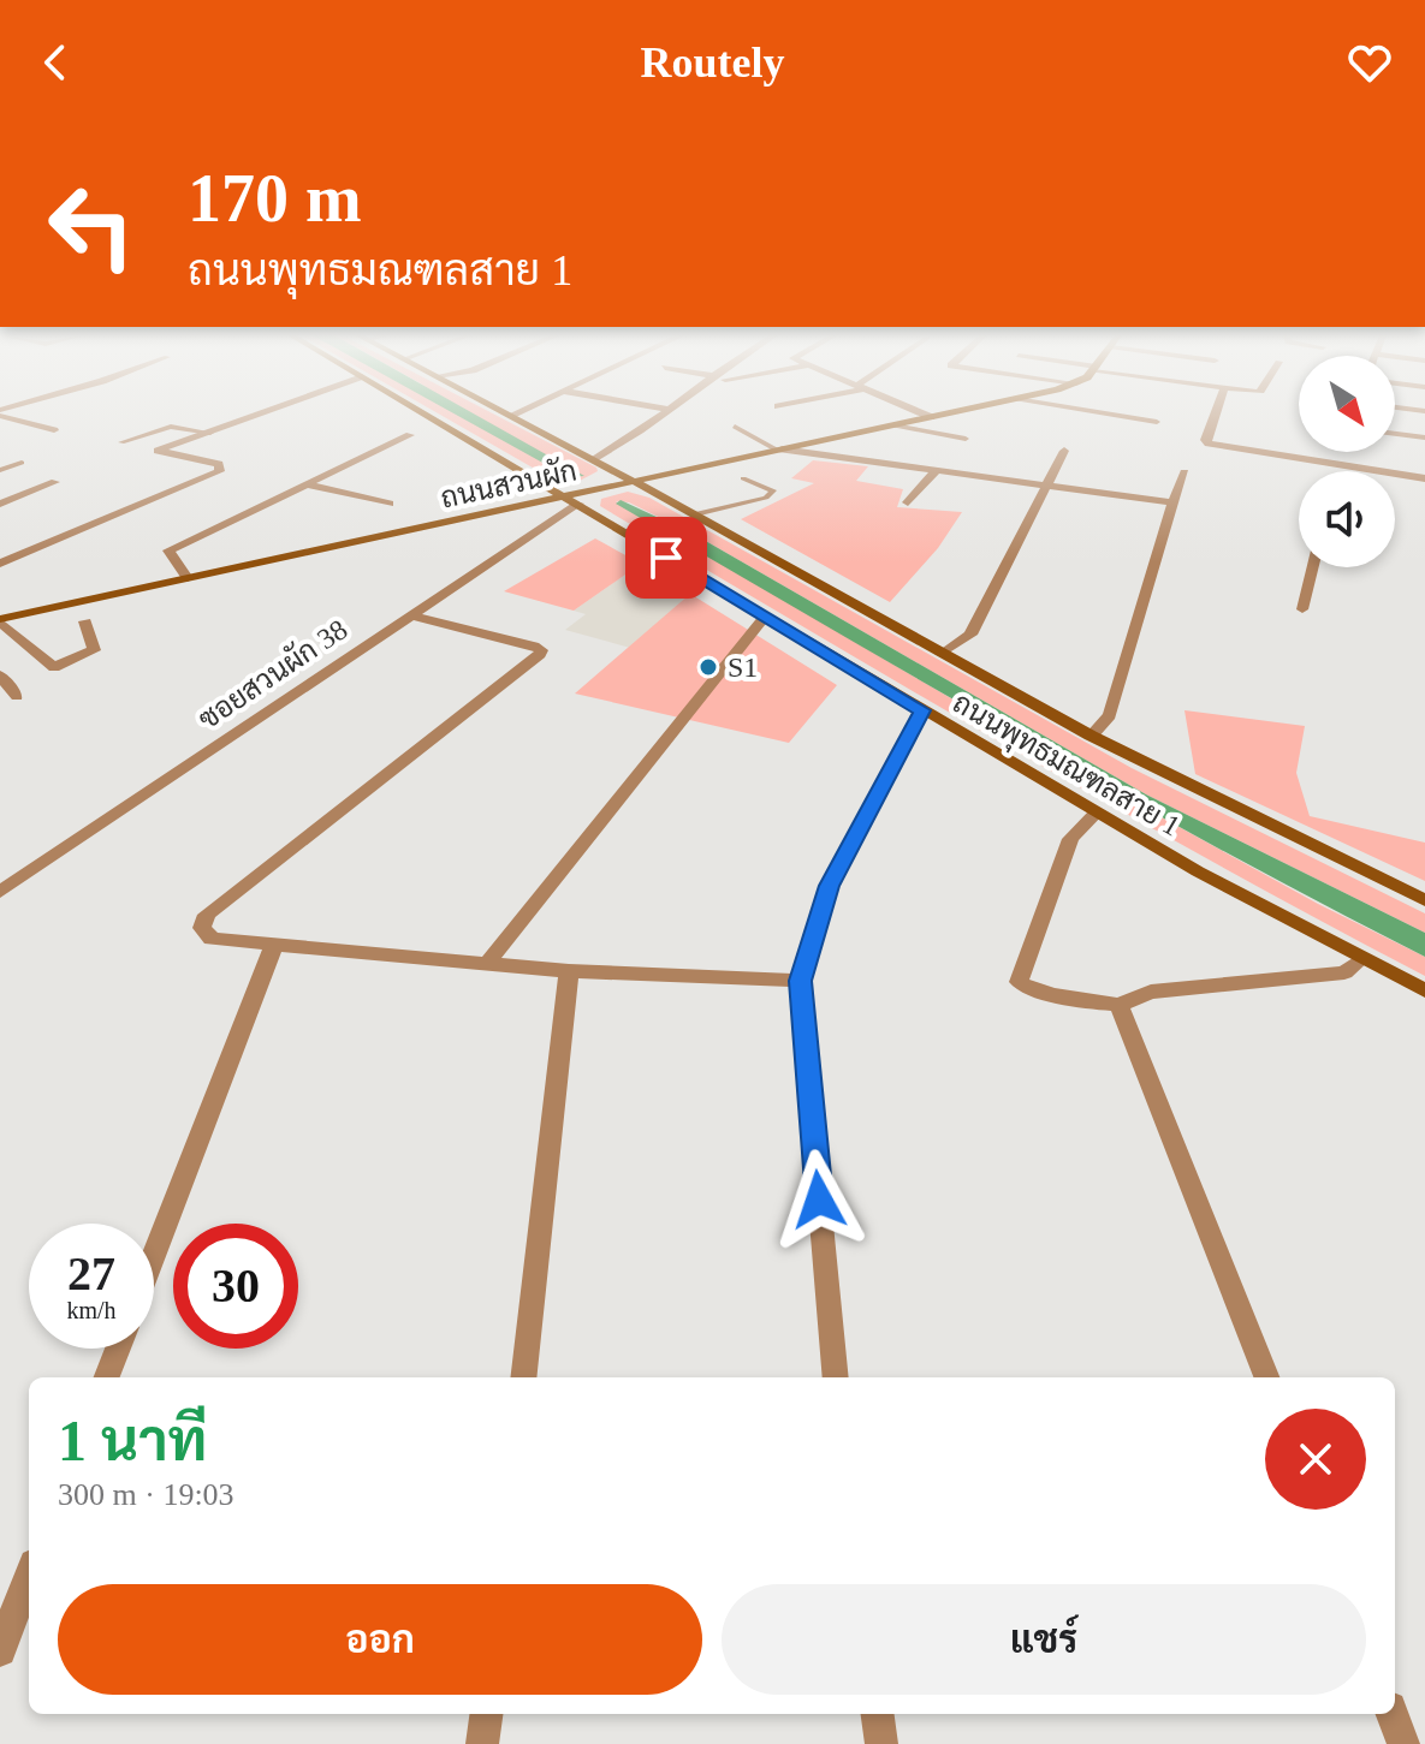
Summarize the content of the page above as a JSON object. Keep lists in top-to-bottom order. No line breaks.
{"streets":{"main road":["ถนนสวนผัก","ถนนพุทธมณฑลสาย 1"],"street":["ซอยสวนผัก 38"]},"crossings":[["ถนนสวนผัก","ซอยสวนผัก 38"],["ถนนสวนผัก","ถนนพุทธมณฑลสาย 1"],["ซอยสวนผัก 38","ถนนพุทธมณฑลสาย 1"]],"places":["S1"],"north":"bottom right","page":{"header":"Routely","turn":["170 m","ถนนพุทธมณฑลสาย 1"],"speed":"27 km/h","limit":"30","heading":["1 นาที","300 m · 19:03"],"buttons":["ออก","แชร์"]}}
